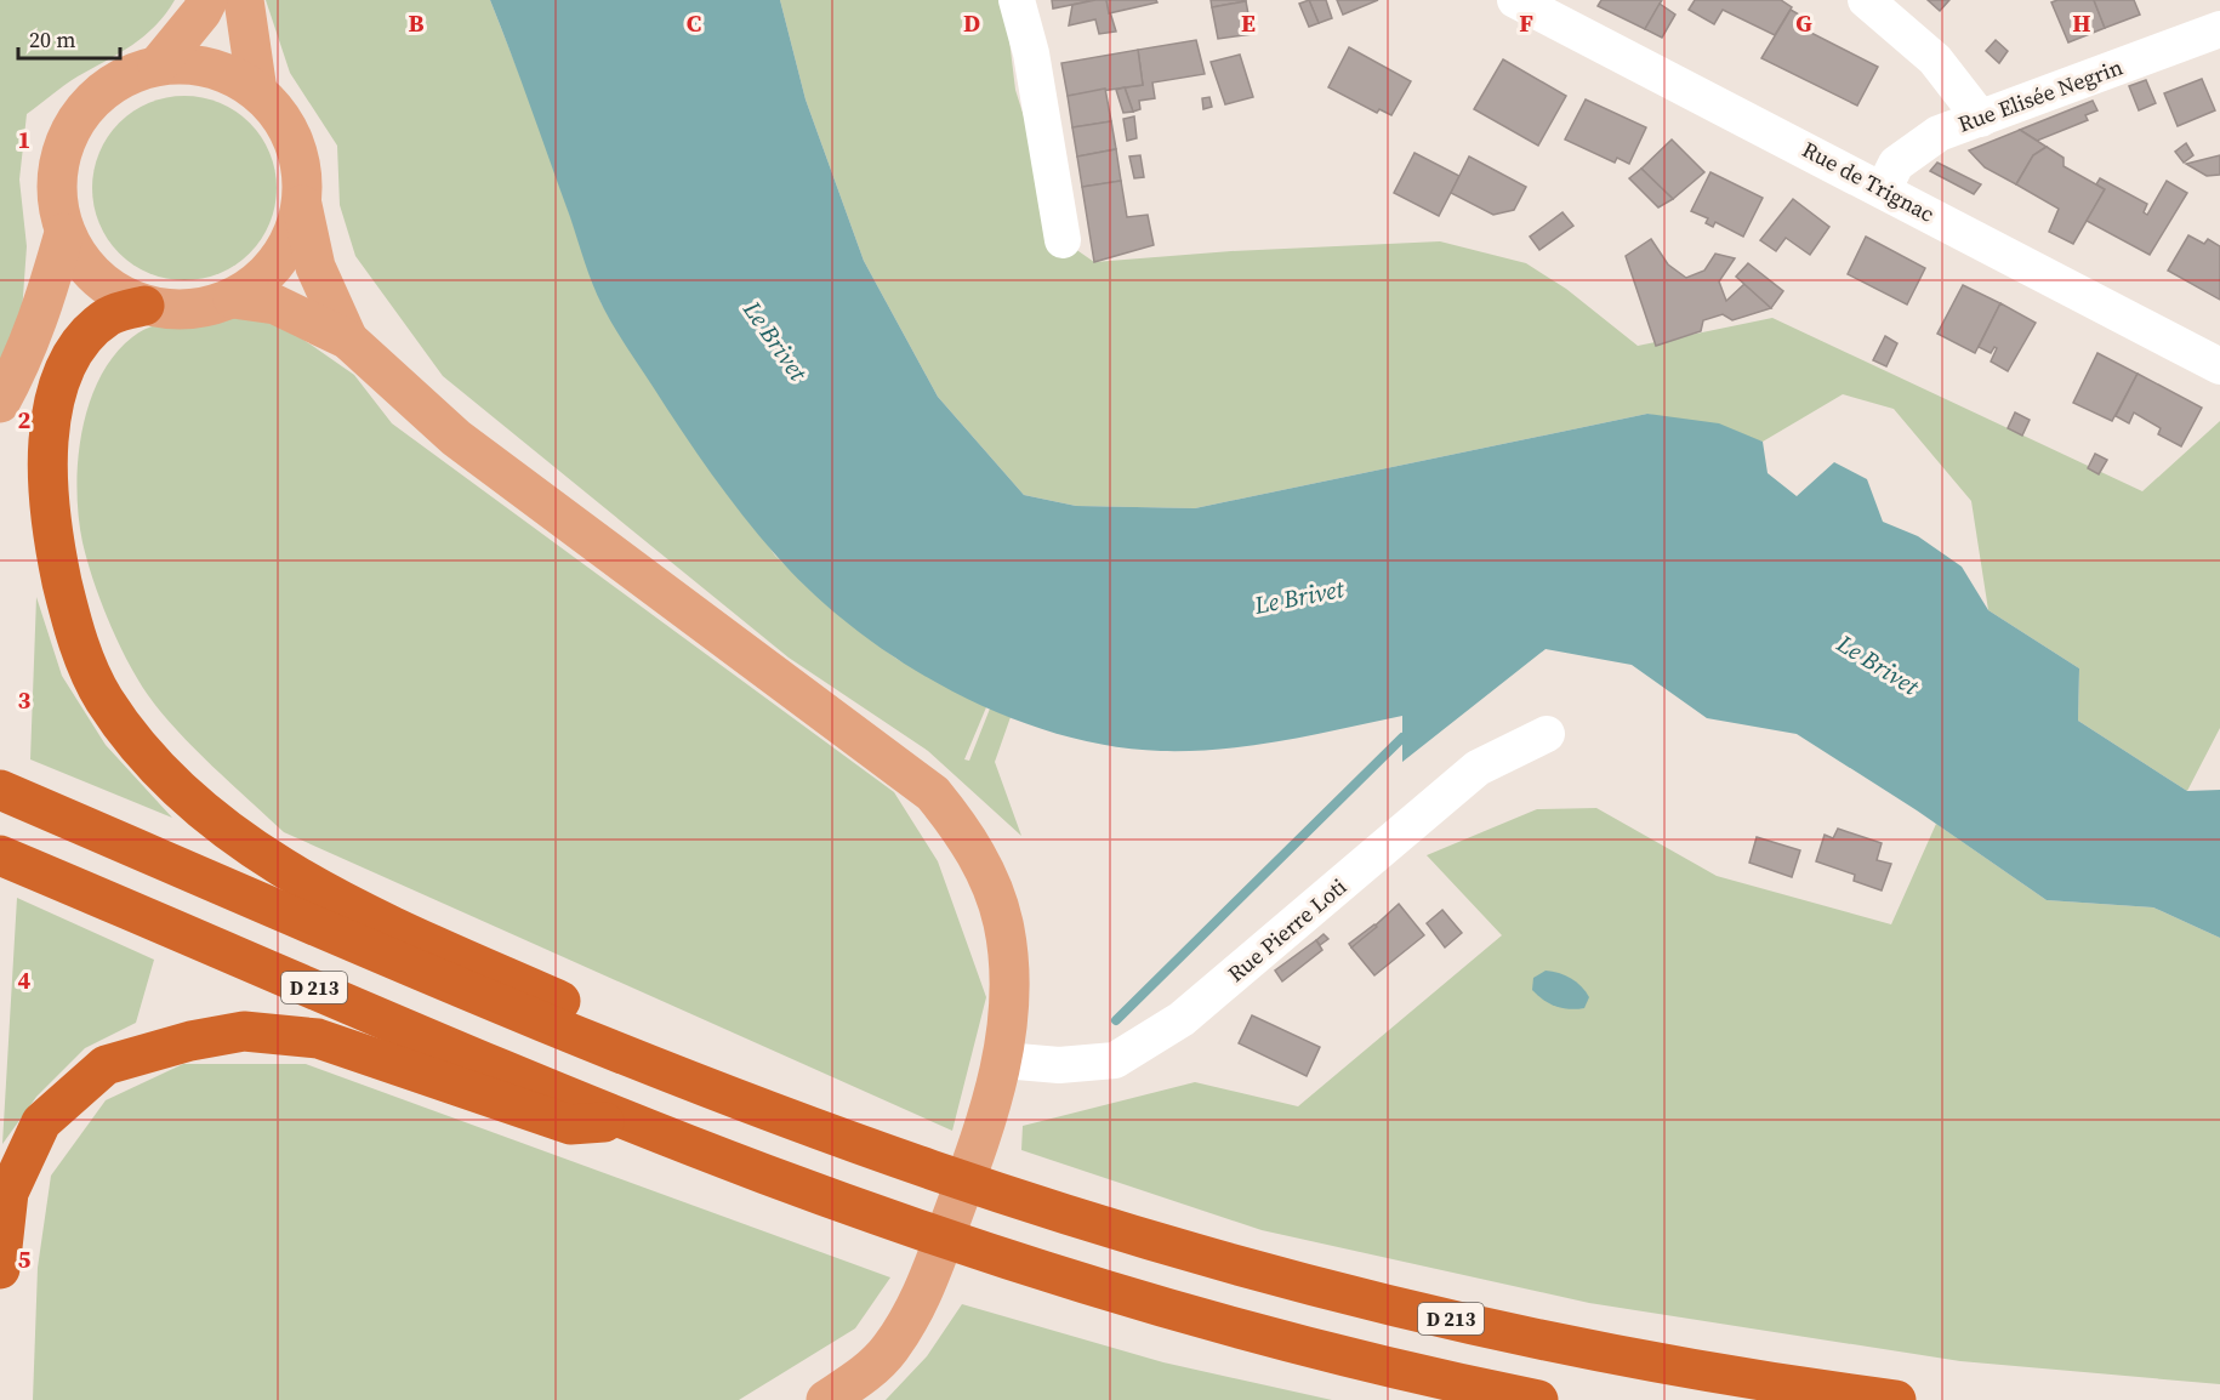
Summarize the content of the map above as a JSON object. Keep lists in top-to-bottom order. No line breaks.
{"streets":{"highway":["D 213"],"street":["Rue Elisée Negrin","Rue de Trignac","Rue Pierre Loti"]},"crossings":[["Rue Elisée Negrin","Rue de Trignac"]],"water":["Le Brivet"],"scale_bar":"20 m","grid":{"columns":["B","C","D","E","F","G","H"],"rows":["1","2","3","4","5"]}}
